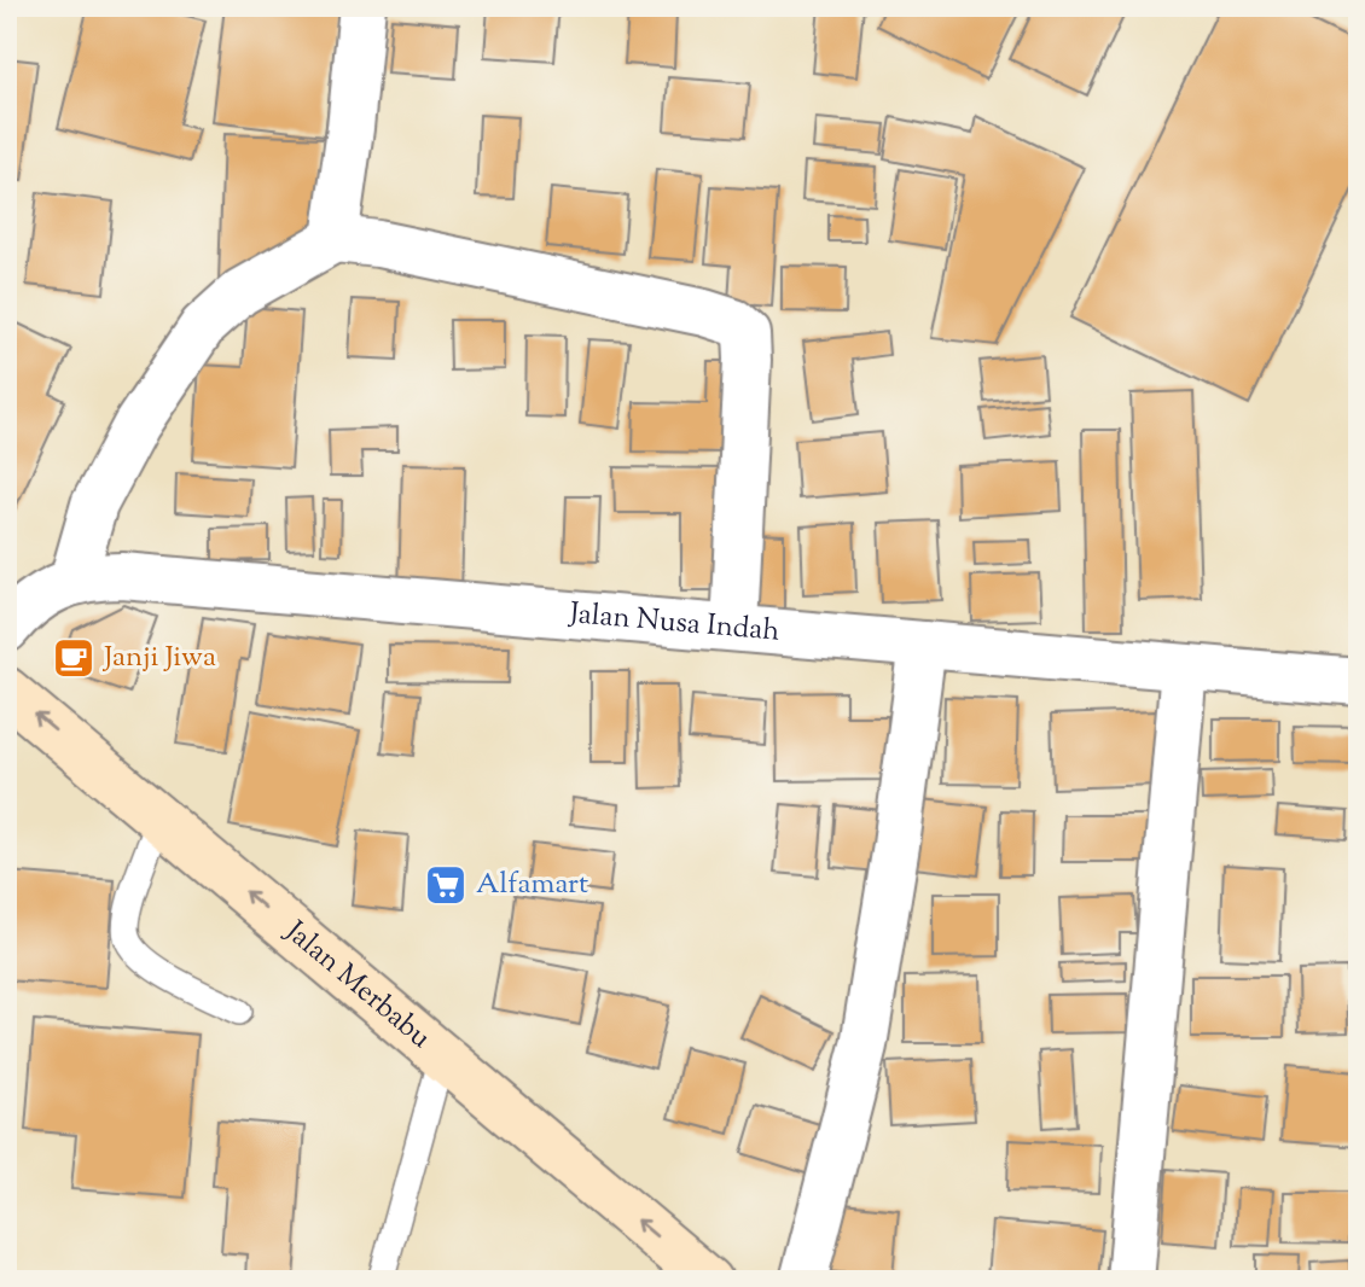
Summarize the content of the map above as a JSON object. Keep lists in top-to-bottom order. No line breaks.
{"streets":{"main road":["Jalan Merbabu"],"street":["Jalan Nusa Indah"]},"one_way":["Jalan Merbabu"],"places":{"cafe":["Janji Jiwa"],"supermarket":["Alfamart"]}}
